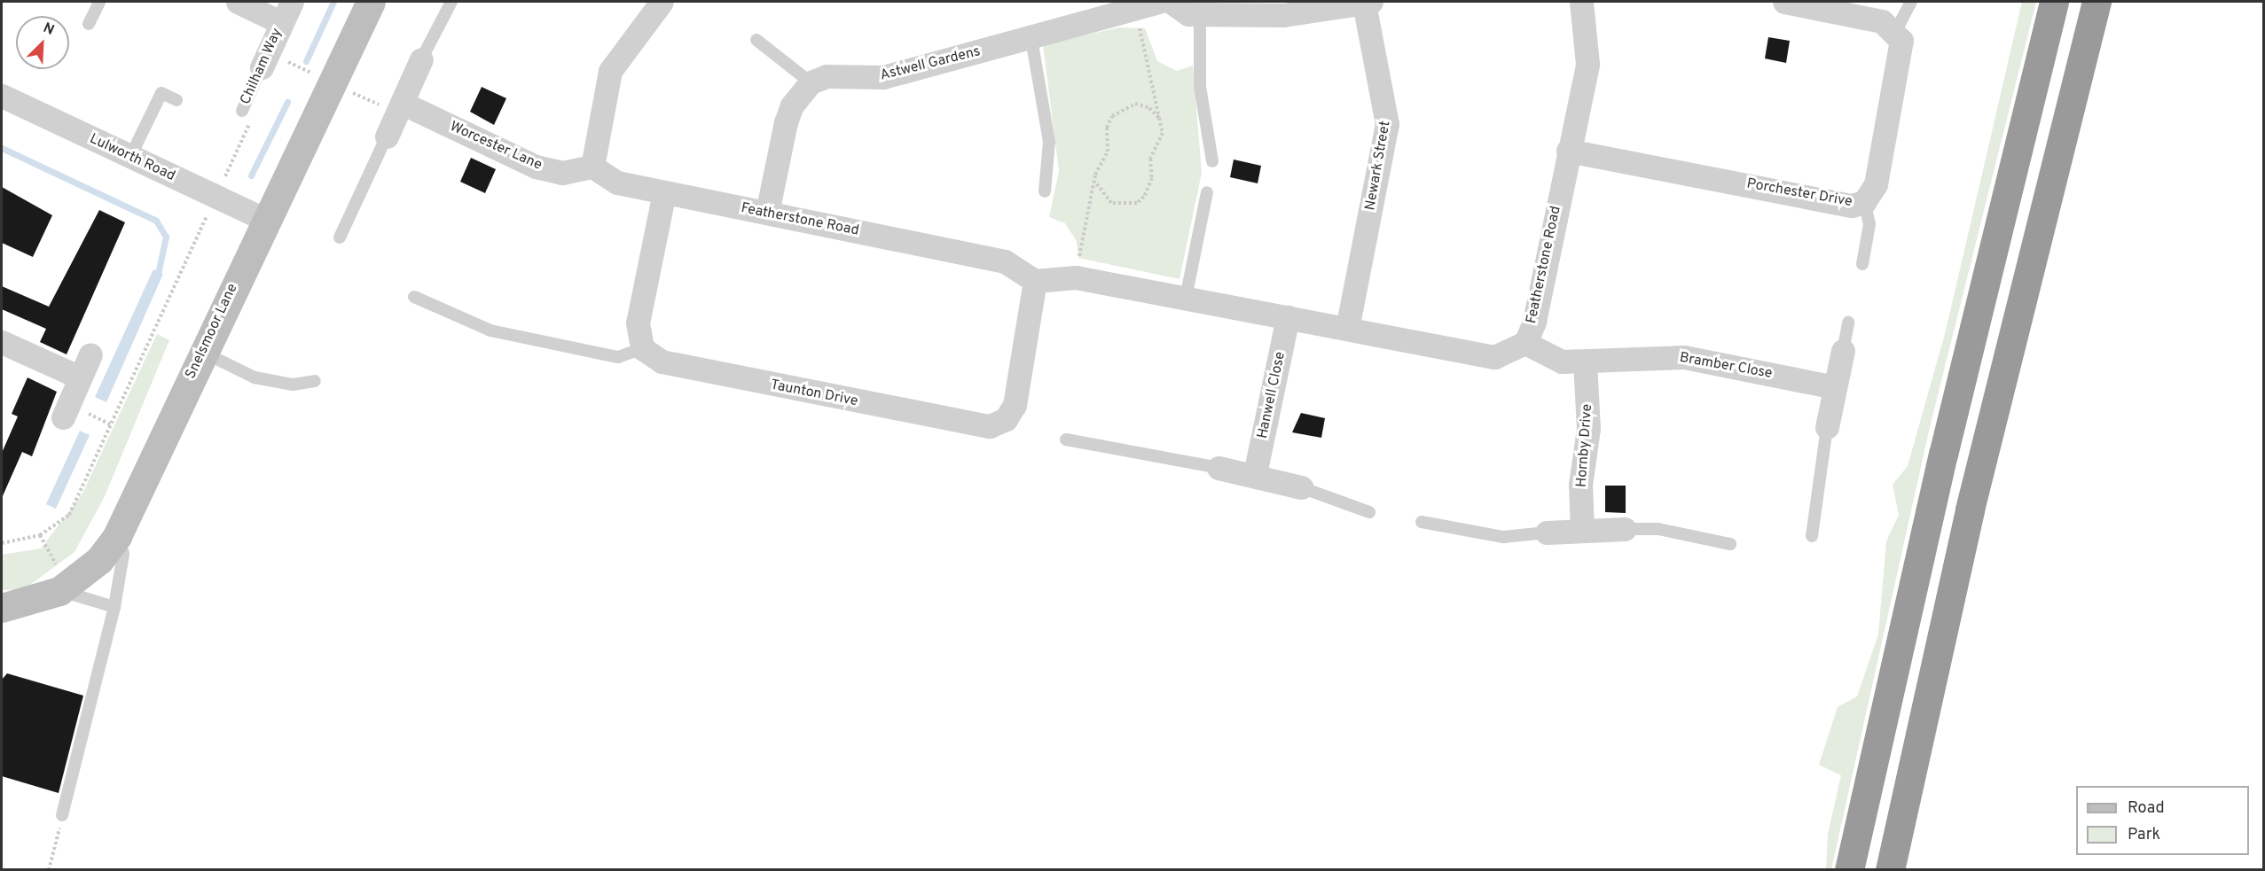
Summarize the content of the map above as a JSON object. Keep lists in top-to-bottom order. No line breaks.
{"streets":{"street":["Astwell Gardens","Chilham Way","Worcester Lane","Lulworth Road","Newark Street","Porchester Drive","Featherstone Road","Snelsmoor Lane","Bramber Close","Taunton Drive","Hanwell Close","Hornby Drive"]},"crossings":[["Worcester Lane","Featherstone Road"],["Lulworth Road","Snelsmoor Lane"],["Newark Street","Featherstone Road"],["Porchester Drive","Featherstone Road"],["Featherstone Road","Bramber Close"],["Featherstone Road","Taunton Drive"],["Featherstone Road","Hanwell Close"],["Bramber Close","Hornby Drive"]],"legend":["Road","Park"],"north":"top right"}
